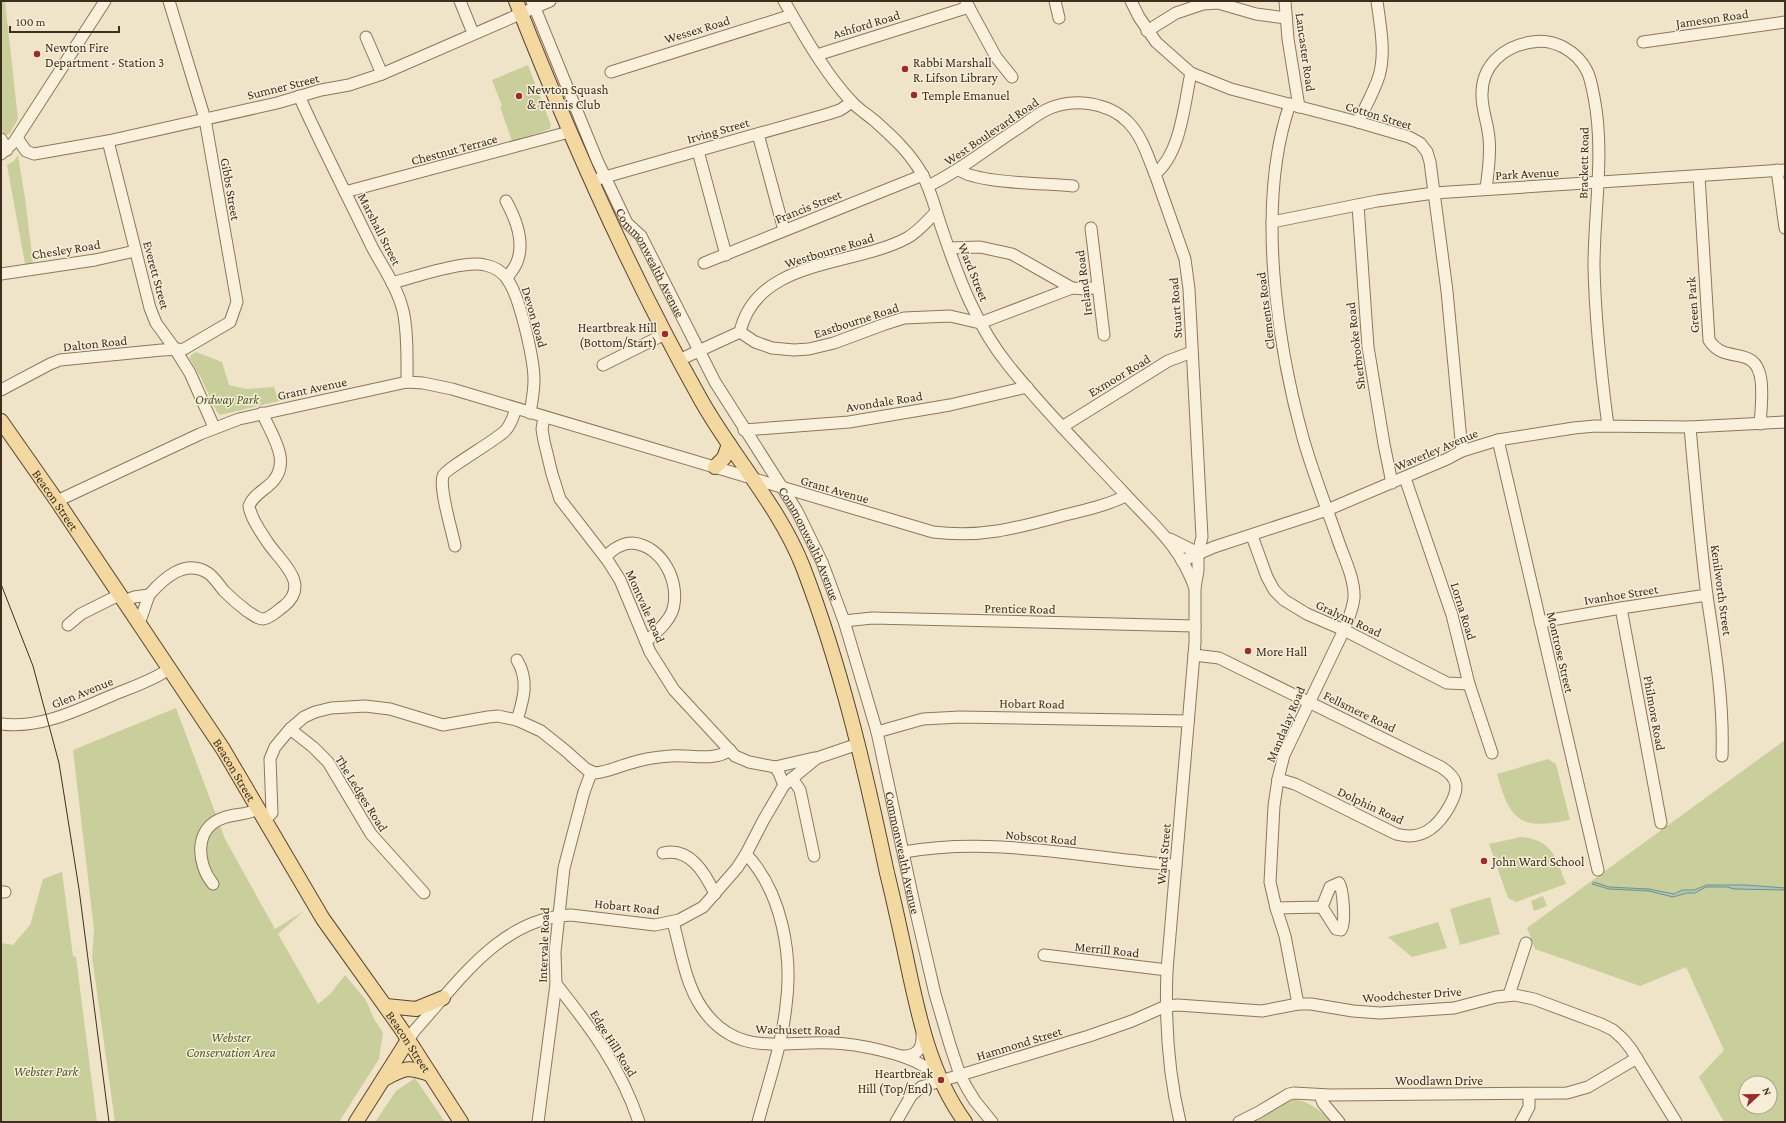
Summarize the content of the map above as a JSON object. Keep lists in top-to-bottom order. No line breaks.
{"streets":{"main road":["Commonwealth Avenue","Beacon Street"],"street":["Jameson Road","Ashford Road","Wessex Road","Lancaster Road","Sumner Street","Cotton Street","Irving Street","West Boulevard Road","Chestnut Terrace","Brackett Road","Park Avenue","Gibbs Street","Francis Street","Marshall Street","Chesley Road","Westbourne Road","Ward Street","Everett Street","Ireland Road","Green Park","Stuart Road","Clements Road","Devon Road","Eastbourne Road","Dalton Road","Sherbrooke Road","Exmoor Road","Grant Avenue","Avondale Road","Waverley Avenue","Kenilworth Street","Ivanhoe Street","Montvale Road","Prentice Road","Lorna Road","Gralynn Road","Montrose Street","Glen Avenue","Hobart Road","Fellsmere Road","Philmore Road","Mandalay Road","The Ledges Road","Dolphin Road","Nobscot Road","Intervale Road","Merrill Road","Woodchester Drive","Wachusett Road","Edge Hill Road","Hammond Street","Woodlawn Drive"]},"crossings":[["Ashford Road","Ward Street"],["Wessex Road","Ward Street"],["Lancaster Road","Cotton Street"],["Lancaster Road","Clements Road"],["Sumner Street","Gibbs Street"],["Sumner Street","Marshall Street"],["Sumner Street","Commonwealth Avenue"],["Sumner Street","Everett Street"],["Cotton Street","Park Avenue"],["Cotton Street","Clements Road"],["Cotton Street","Waverley Avenue"],["Irving Street","Commonwealth Avenue"],["Irving Street","Ward Street"],["West Boulevard Road","Ward Street"],["West Boulevard Road","Stuart Road"],["Chestnut Terrace","Marshall Street"],["Chestnut Terrace","Commonwealth Avenue"],["Brackett Road","Park Avenue"],["Brackett Road","Waverley Avenue"],["Park Avenue","Green Park"],["Park Avenue","Clements Road"],["Park Avenue","Sherbrooke Road"],["Gibbs Street","Everett Street"],["Gibbs Street","Dalton Road"],["Francis Street","Ward Street"],["Marshall Street","Devon Road"],["Marshall Street","Grant Avenue"],["Chesley Road","Everett Street"],["Westbourne Road","Ward Street"],["Westbourne Road","Eastbourne Road"],["Commonwealth Avenue","Grant Avenue"],["Commonwealth Avenue","Avondale Road"],["Commonwealth Avenue","Prentice Road"],["Commonwealth Avenue","Hobart Road"],["Commonwealth Avenue","Nobscot Road"],["Commonwealth Avenue","Wachusett Road"],["Commonwealth Avenue","Hammond Street"],["Ward Street","Stuart Road"],["Ward Street","Eastbourne Road"],["Ward Street","Exmoor Road"],["Ward Street","Grant Avenue"],["Ward Street","Avondale Road"],["Ward Street","Waverley Avenue"],["Ward Street","Prentice Road"],["Ward Street","Hobart Road"],["Ward Street","Fellsmere Road"],["Ward Street","Nobscot Road"],["Ward Street","Merrill Road"],["Ward Street","Woodchester Drive"],["Ward Street","Hammond Street"],["Everett Street","Dalton Road"],["Everett Street","Grant Avenue"],["Green Park","Waverley Avenue"],["Stuart Road","Exmoor Road"],["Stuart Road","Waverley Avenue"],["Clements Road","Waverley Avenue"],["Clements Road","Mandalay Road"],["Devon Road","Grant Avenue"],["Sherbrooke Road","Waverley Avenue"],["Grant Avenue","Beacon Street"],["Grant Avenue","Montvale Road"],["Waverley Avenue","Kenilworth Street"],["Waverley Avenue","Lorna Road"],["Waverley Avenue","Gralynn Road"],["Waverley Avenue","Montrose Street"],["Waverley Avenue","Mandalay Road"],["Beacon Street","Glen Avenue"],["Beacon Street","Hobart Road"],["Kenilworth Street","Ivanhoe Street"],["Ivanhoe Street","Montrose Street"],["Ivanhoe Street","Philmore Road"],["Montvale Road","Hobart Road"],["Lorna Road","Gralynn Road"],["Gralynn Road","Mandalay Road"],["Hobart Road","Intervale Road"],["Hobart Road","Wachusett Road"],["Fellsmere Road","Mandalay Road"],["Fellsmere Road","Dolphin Road"],["Mandalay Road","Dolphin Road"],["Mandalay Road","Woodchester Drive"],["Intervale Road","Edge Hill Road"],["Woodchester Drive","Hammond Street"],["Woodchester Drive","Woodlawn Drive"],["Wachusett Road","Hammond Street"]],"parks":["Ordway Park","Webster Conservation Area","Webster Park"],"places":["Newton Fire Department - Station 3","Rabbi Marshall R. Lifson Library","Temple Emanuel","Newton Squash & Tennis Club","Heartbreak Hill (Bottom/Start)","More Hall","John Ward School","Heartbreak Hill (Top/End)"],"scale_bar":"100 m","north":"right"}
